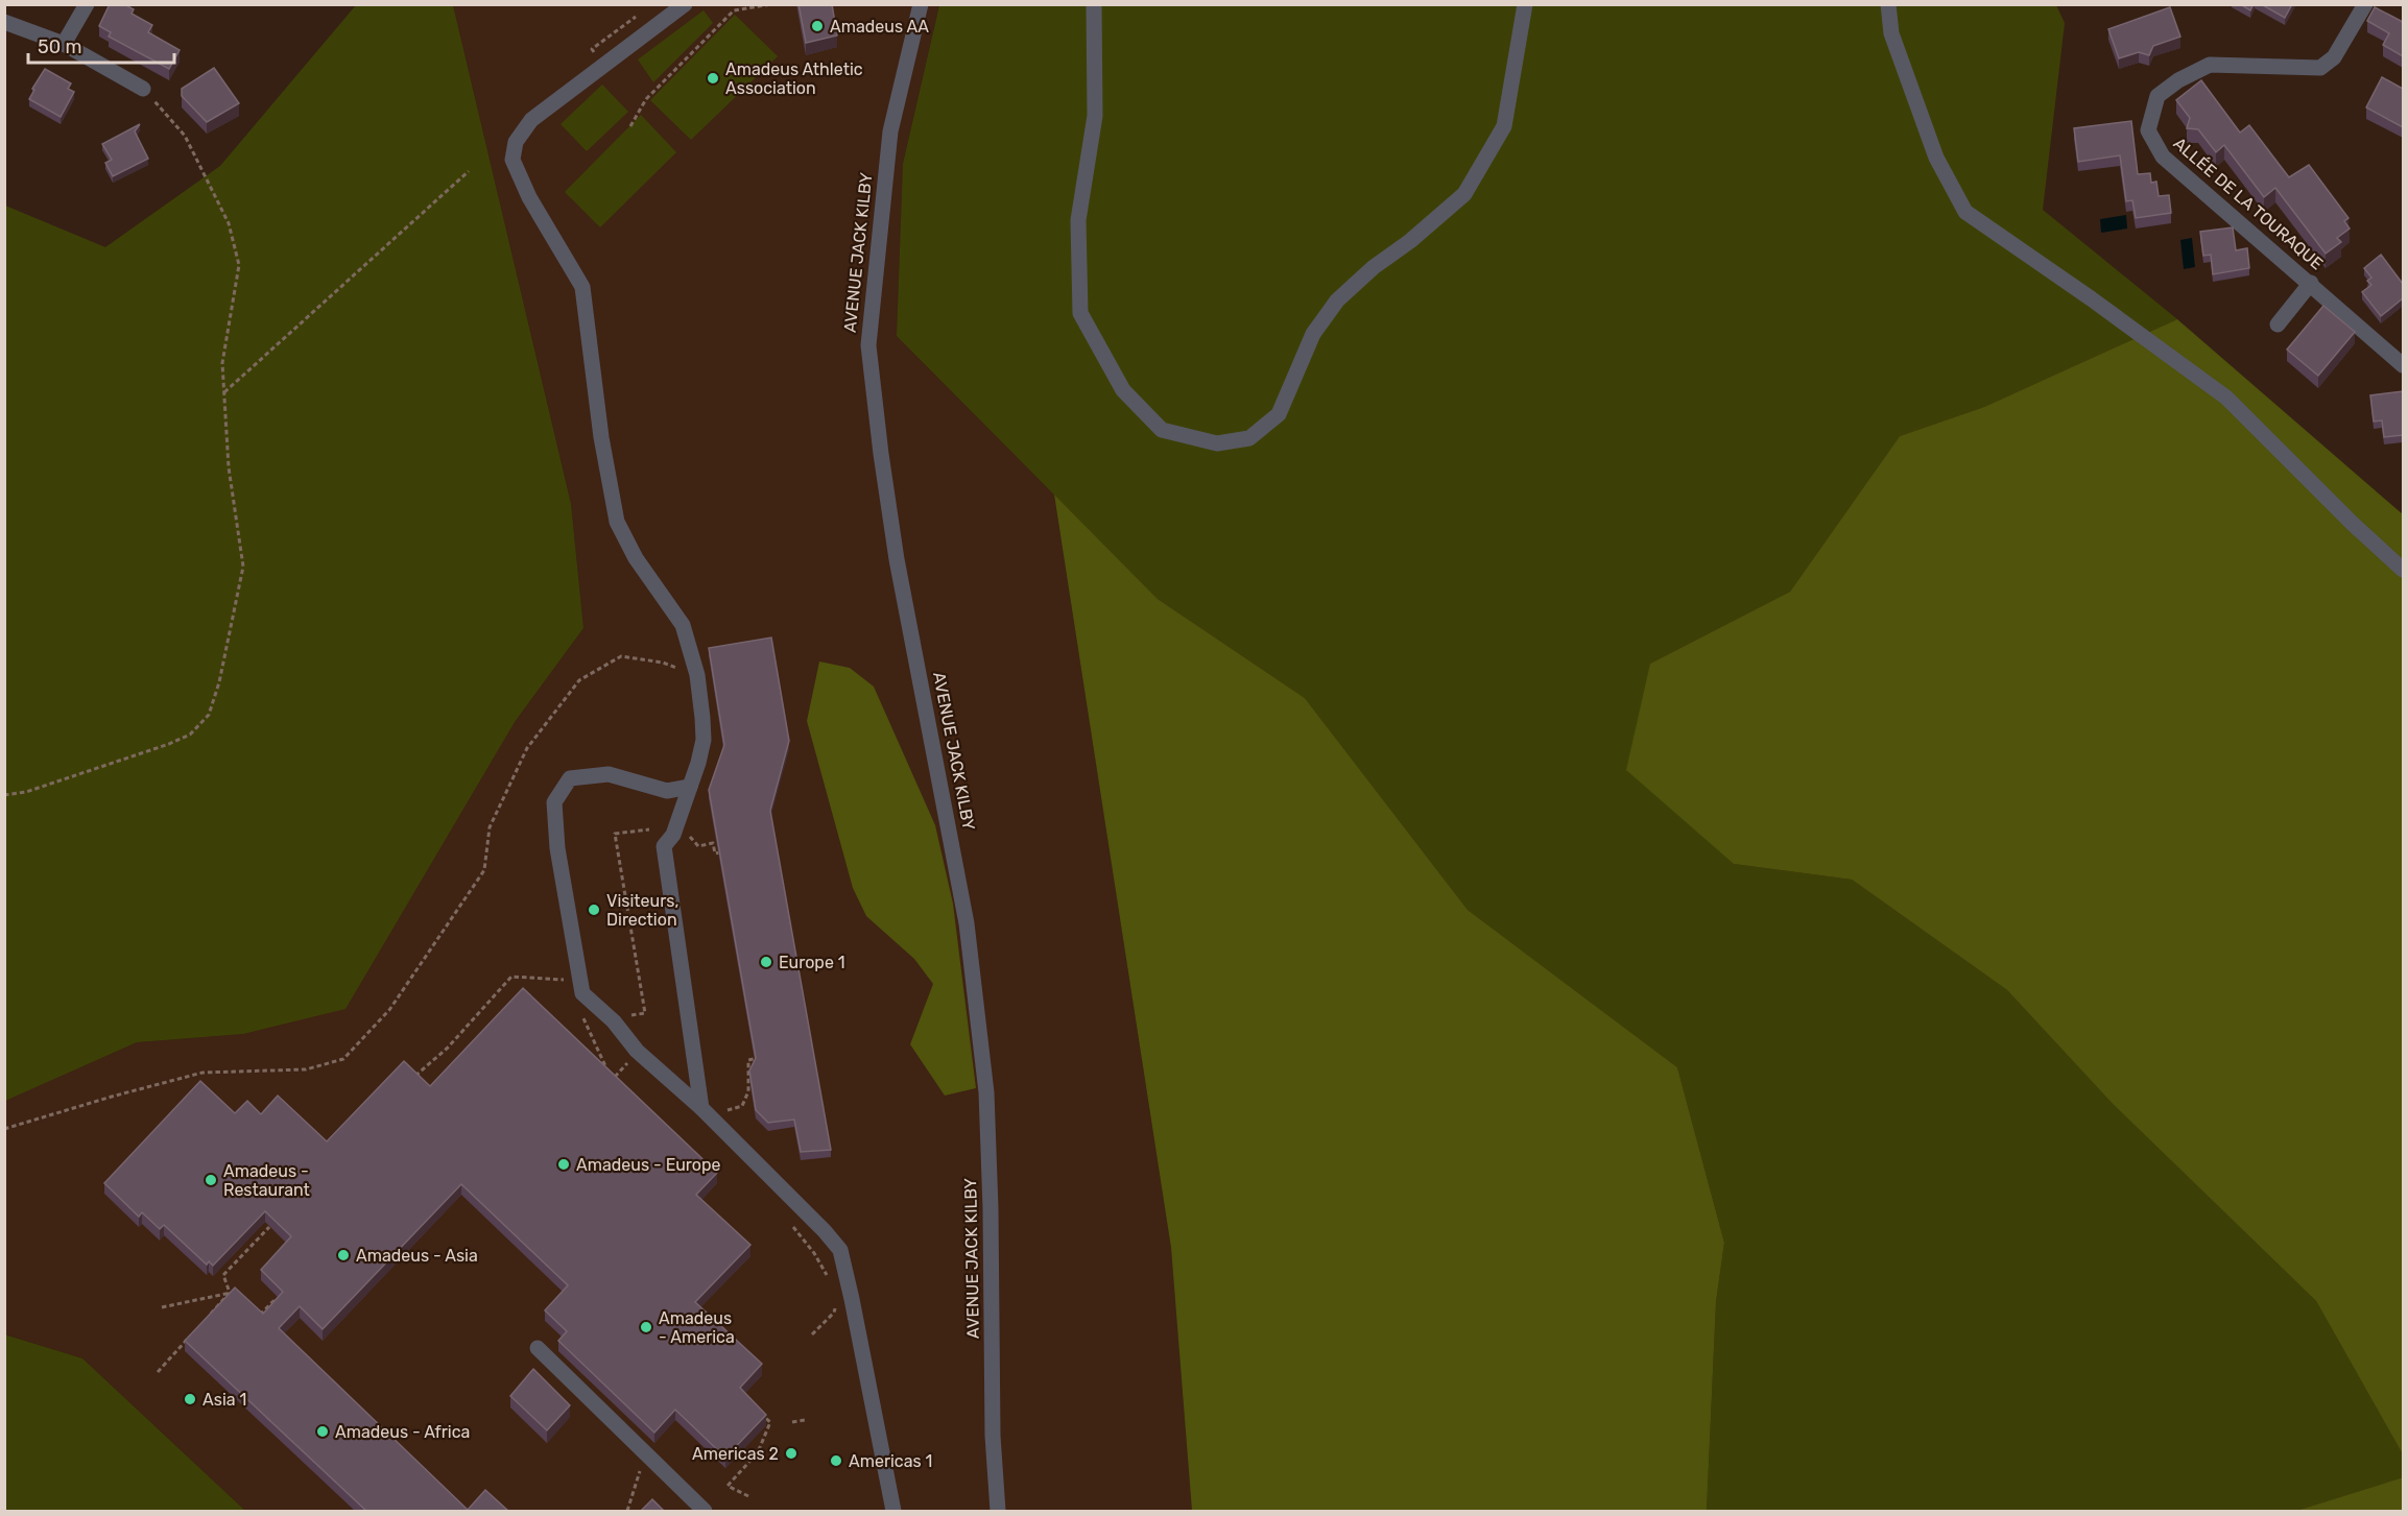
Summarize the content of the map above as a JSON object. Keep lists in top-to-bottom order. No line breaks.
{"streets":{"street":["ALLÉE DE LA TOURAQUE","AVENUE JACK KILBY"]},"places":["Amadeus AA","Amadeus Athletic Association","Visiteurs, Direction","Europe 1","Amadeus - Europe","Amadeus - Restaurant","Amadeus - Asia","Amadeus - America","Asia 1","Amadeus - Africa","Americas 2","Americas 1"],"scale_bar":"50 m"}
